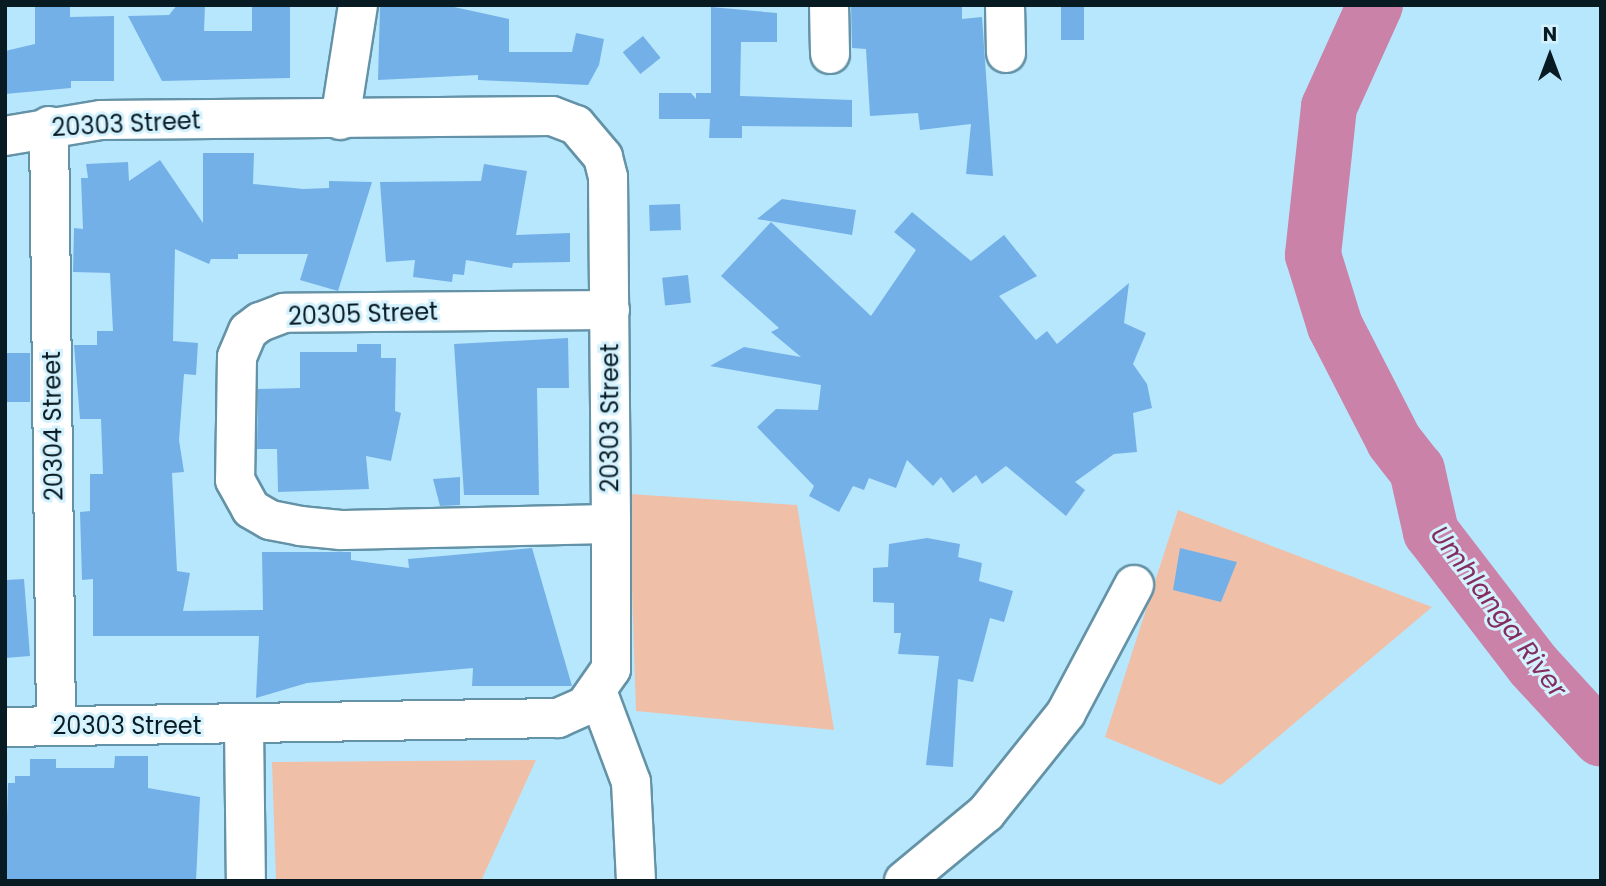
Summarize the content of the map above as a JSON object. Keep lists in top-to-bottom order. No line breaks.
{"streets":{"street":["20303 Street","20305 Street","20304 Street"]},"crossings":[["20303 Street","20305 Street"],["20303 Street","20304 Street"]],"water":["Umhlanga River"],"north":"top"}
